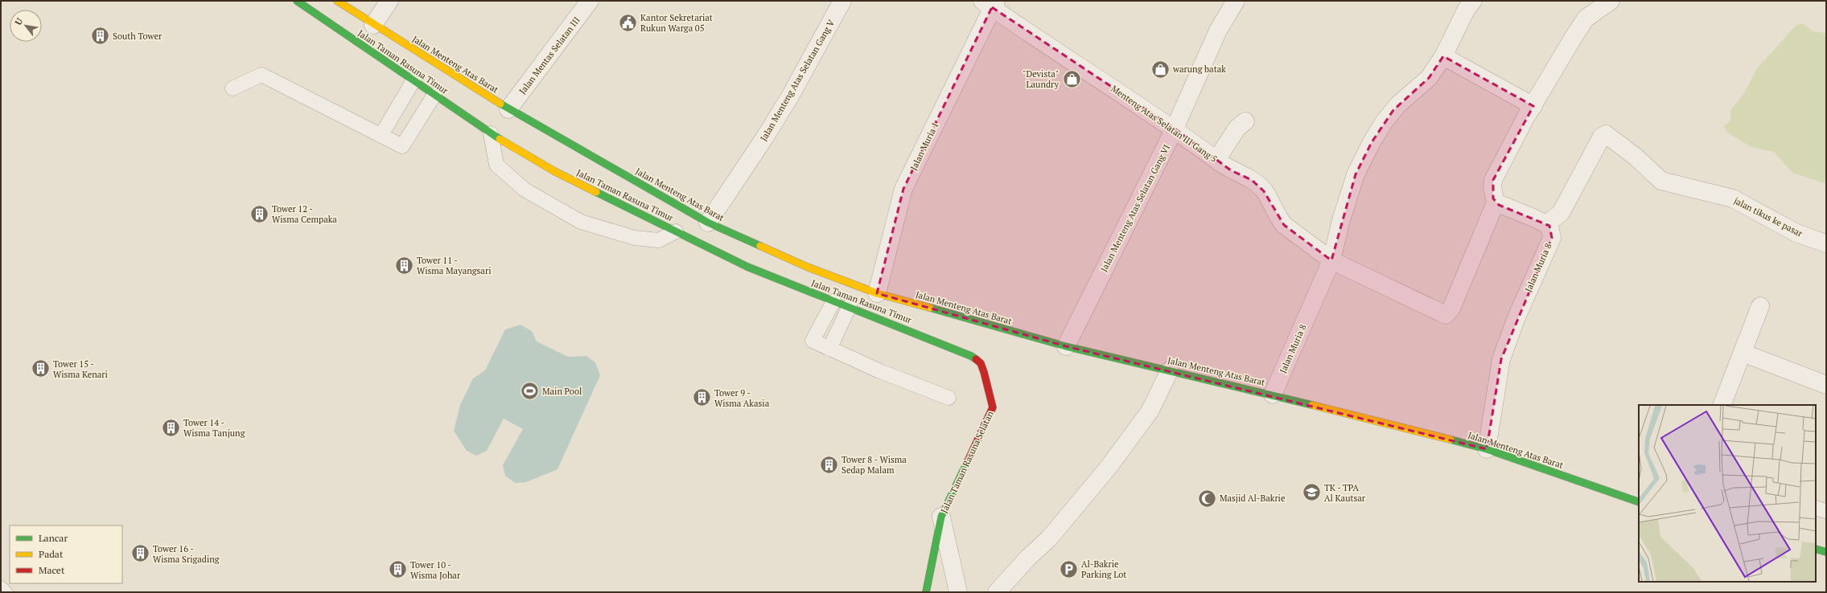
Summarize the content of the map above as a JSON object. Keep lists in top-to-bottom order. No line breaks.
{"streets":{"street":["Jalan Mentas Selatan III","Jalan Taman Rasuna Timur","Jalan Menteng Atas Barat","Jalan Menteng Atas Selatan Gang V","Menteng Atas Selatan III Gang 5","Jalan Muria 1","Jalan Menteng Atas Selatan Gang VI","jalan tikus ke pasar","Jalan Muria 8","Jalan Taman Rasuna Selatan"]},"crossings":[["Jalan Mentas Selatan III","Jalan Menteng Atas Barat"],["Jalan Taman Rasuna Timur","Jalan Taman Rasuna Selatan"],["Jalan Menteng Atas Barat","Jalan Menteng Atas Selatan Gang V"],["Jalan Menteng Atas Barat","Jalan Muria 1"],["Jalan Menteng Atas Barat","Jalan Menteng Atas Selatan Gang VI"],["Jalan Menteng Atas Barat","Jalan Muria 8"],["Menteng Atas Selatan III Gang 5","Jalan Muria 1"],["Menteng Atas Selatan III Gang 5","Jalan Menteng Atas Selatan Gang VI"],["Menteng Atas Selatan III Gang 5","Jalan Muria 8"],["jalan tikus ke pasar","Jalan Muria 8"]],"places":{"public building":["Kantor Sekretariat Rukun Warga 05"],"building":["South Tower","Tower 12 - Wisma Cempaka","Tower 11 - Wisma Mayangsari","Tower 15 - Wisma Kenari","Tower 9 - Wisma Akasia","Tower 14 - Wisma Tanjung","Tower 8 - Wisma Sedap Malam","Tower 16 - Wisma Srigading","Tower 10 - Wisma Johar"],"shop":["warung batak","\"Devista\" Laundry"],"sports":["Main Pool"],"school or university":["TK - TPA Al Kautsar"],"mosque":["Masjid Al-Bakrie"],"parking":["Al-Bakrie Parking Lot"]},"legend":["Lancar","Padat","Macet"],"north":"top left"}
